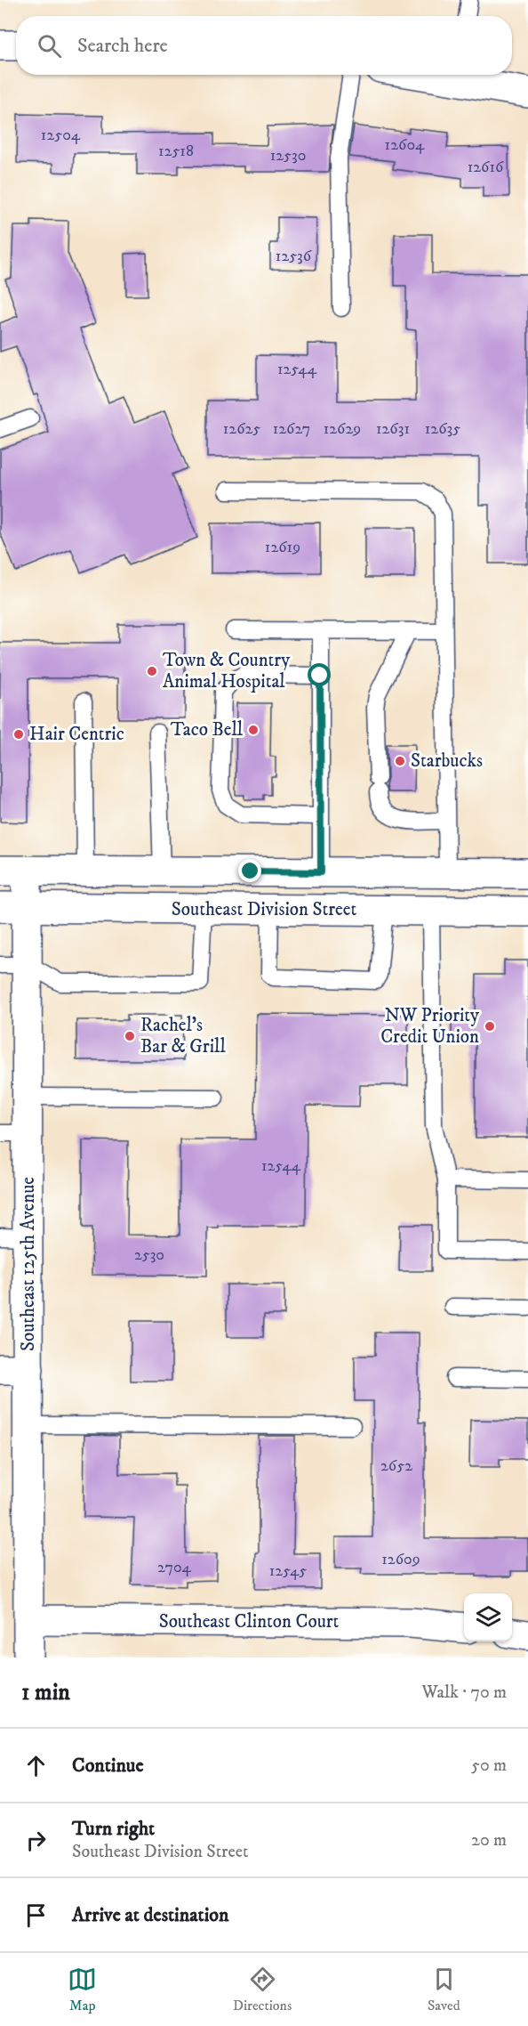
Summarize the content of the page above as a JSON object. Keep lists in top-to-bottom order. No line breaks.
{"streets":{"street":["Southeast Division Street","Southeast 125th Avenue","Southeast Clinton Court"]},"crossings":[["Southeast Division Street","Southeast 125th Avenue"],["Southeast 125th Avenue","Southeast Clinton Court"]],"places":["Town & Country Animal Hospital","Taco Bell","Hair Centric","Starbucks","NW Priority Credit Union","Rachel's Bar & Grill"],"house_numbers":["12504","12604","12518","12530","12616","12536","12544","12625","12627","12629","12631","12635","12619","12544","2530","2652","12609","2704","12545"],"page":{"search":"Search here","heading":["1 min","Walk · 70 m"],"list":[["Continue","50 m"],["Turn right","Southeast Division Street","20 m"],"Arrive at destination"],"nav":["Map","Directions","Saved"]}}
